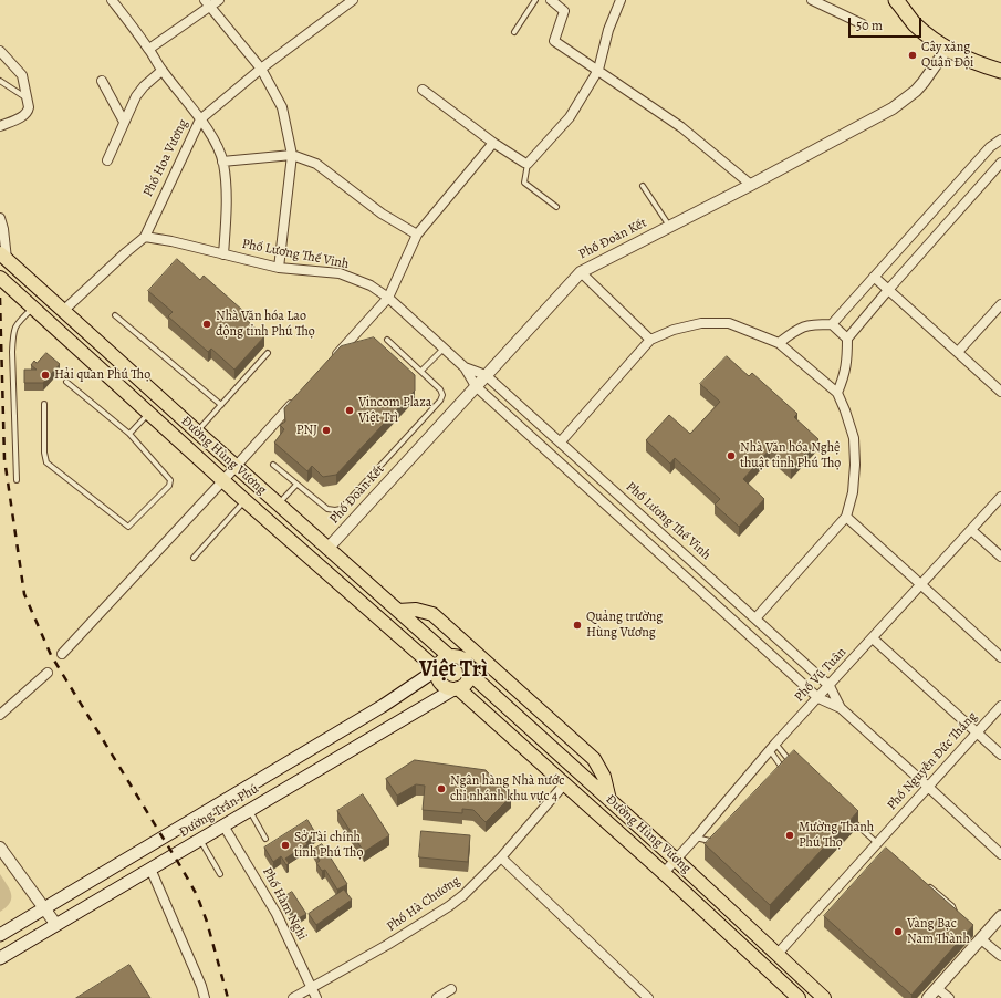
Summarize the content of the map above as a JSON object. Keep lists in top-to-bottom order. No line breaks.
{"streets":{"main road":["Đường Hùng Vương","Đường Trần Phú"],"street":["Phố Hoa Vương","Phố Đoàn Kết","Phố Lương Thế Vinh","Phố Vũ Tuân","Phố Nguyễn Đức Thắng","Phố Hàm Nghi","Phố Hà Chương"]},"crossings":[["Phố Hoa Vương","Phố Lương Thế Vinh"],["Phố Hoa Vương","Đường Hùng Vương"],["Phố Đoàn Kết","Phố Lương Thế Vinh"],["Phố Đoàn Kết","Đường Hùng Vương"],["Phố Lương Thế Vinh","Phố Vũ Tuân"],["Phố Lương Thế Vinh","Phố Nguyễn Đức Thắng"],["Đường Hùng Vương","Phố Vũ Tuân"],["Đường Hùng Vương","Phố Nguyễn Đức Thắng"],["Đường Hùng Vương","Đường Trần Phú"],["Đường Hùng Vương","Phố Hà Chương"],["Đường Trần Phú","Phố Hàm Nghi"],["Phố Hàm Nghi","Phố Hà Chương"]],"districts":["Việt Trì"],"places":["Cây xăng Quân Đội","Nhà Văn hóa Lao động tỉnh Phú Thọ","Hải quan Phú Thọ","Vincom Plaza Việt Trì","PNJ","Nhà Văn hóa Nghệ thuật tỉnh Phú Thọ","Quảng trường Hùng Vương","Ngân hàng Nhà nước chi nhánh khu vực 4","Mường Thanh Phú Thọ","Sở Tài chính tỉnh Phú Thọ","Vàng Bạc Nam Thành"],"scale_bar":"50 m"}
